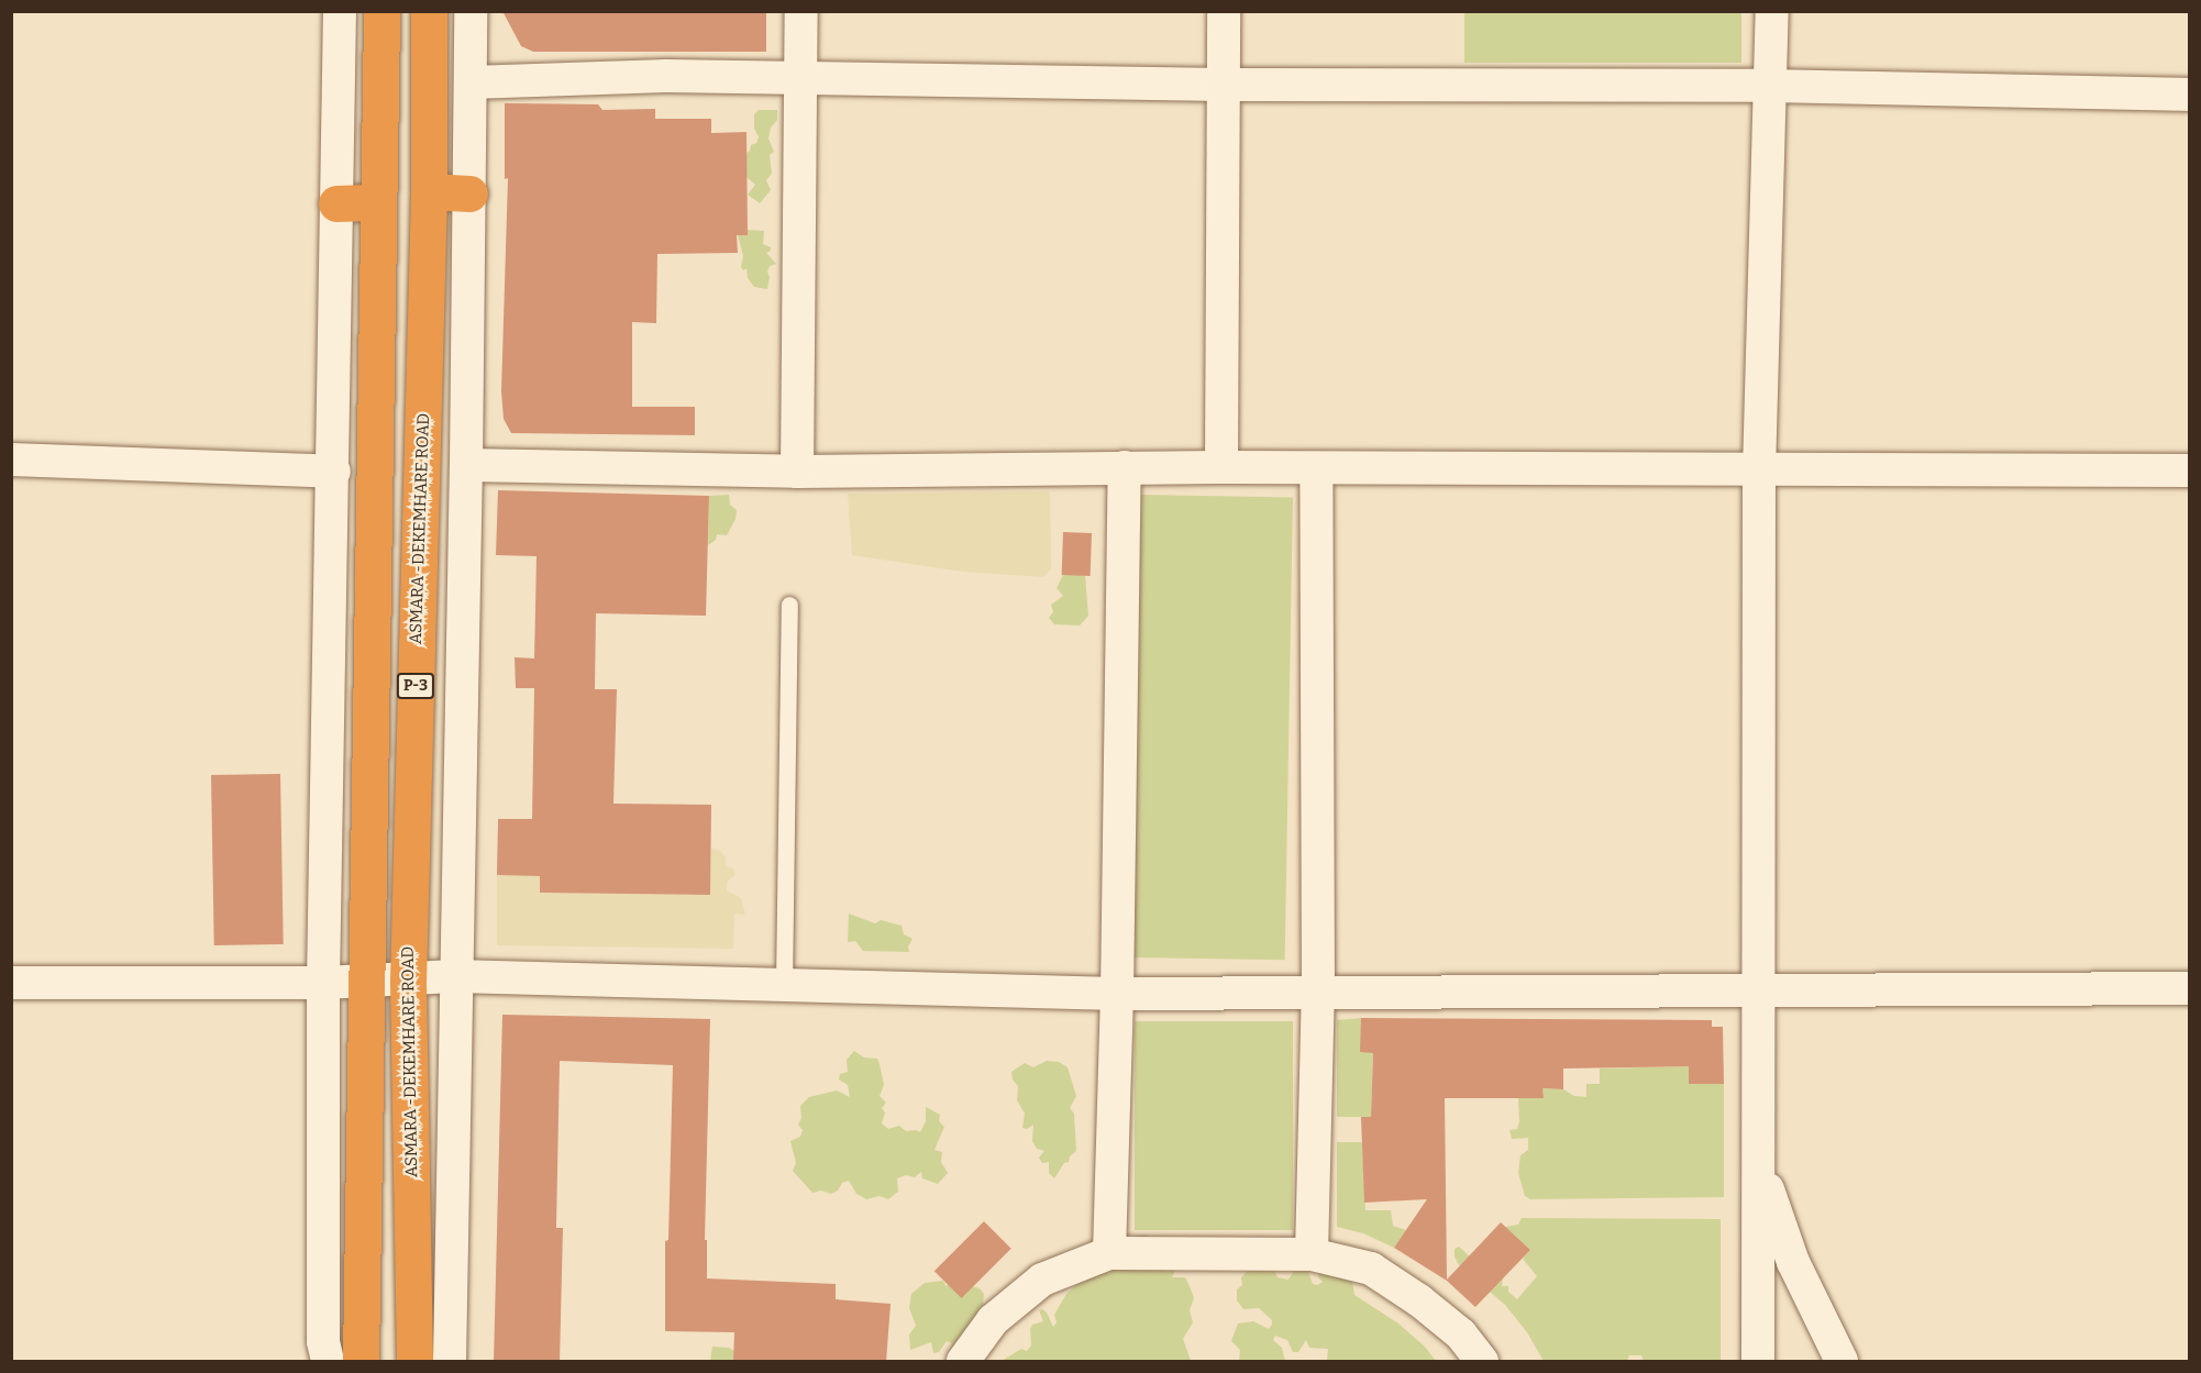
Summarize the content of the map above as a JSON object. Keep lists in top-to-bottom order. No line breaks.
{"streets":{"highway":["ASMARA -DEKEMHARE ROAD","P-3"]}}
